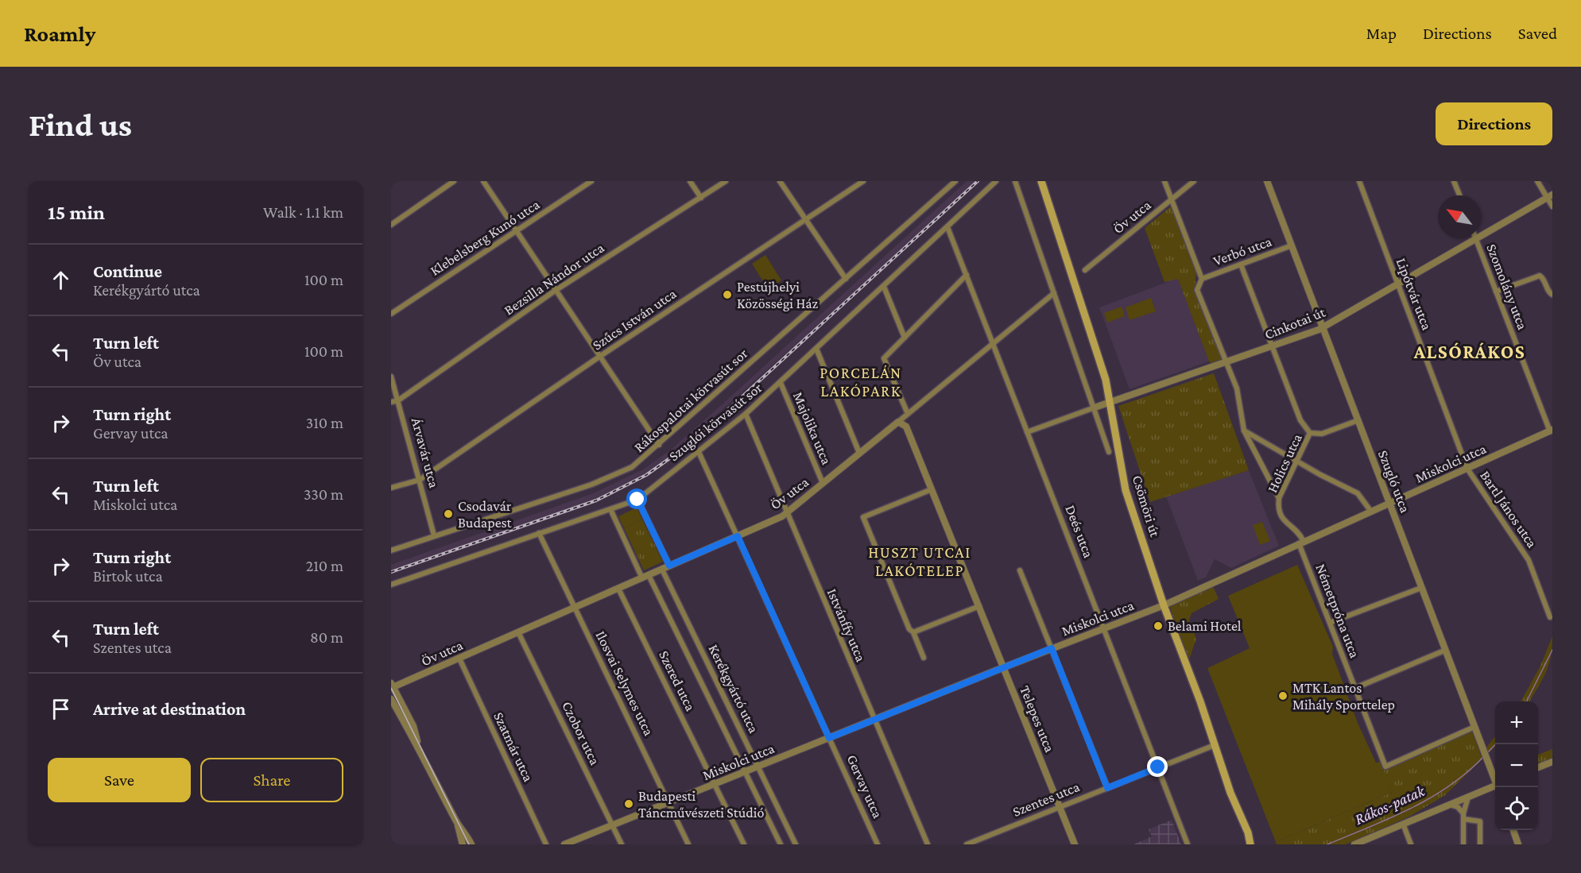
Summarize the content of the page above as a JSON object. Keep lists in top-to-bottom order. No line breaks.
{"streets":{"main road":["Csömöri út"],"street":["Öv utca","Klebelsberg Kunó utca","Verbó utca","Bezsilla Nándor utca","Szomolány utca","Lipótvár utca","Szűcs István utca","Cinkotai út","Rákospalotai körvasút sor","Szuglói körvasút sor","Majolika utca","Árvavár utca","Holics utca","Miskolci utca","Szugló utca","Bartl János utca","Deés utca","Németpróna utca","Istvánffy utca","Szered utca","Ilosvai Selymes utca","Kerékgyártó utca","Telepes utca","Czobor utca","Szatmár utca","Gervay utca","Szentes utca"]},"crossings":[["Öv utca","Majolika utca"],["Öv utca","Deés utca"],["Öv utca","Istvánffy utca"],["Öv utca","Szered utca"],["Öv utca","Ilosvai Selymes utca"],["Öv utca","Kerékgyártó utca"],["Öv utca","Telepes utca"],["Öv utca","Czobor utca"],["Öv utca","Szatmár utca"],["Öv utca","Gervay utca"],["Verbó utca","Szugló utca"],["Bezsilla Nándor utca","Árvavár utca"],["Szomolány utca","Cinkotai út"],["Szomolány utca","Miskolci utca"],["Lipótvár utca","Cinkotai út"],["Lipótvár utca","Miskolci utca"],["Lipótvár utca","Bartl János utca"],["Szűcs István utca","Árvavár utca"],["Cinkotai út","Szugló utca"],["Cinkotai út","Csömöri út"],["Cinkotai út","Deés utca"],["Rákospalotai körvasút sor","Árvavár utca"],["Szuglói körvasút sor","Majolika utca"],["Szuglói körvasút sor","Deés utca"],["Szuglói körvasút sor","Istvánffy utca"],["Szuglói körvasút sor","Ilosvai Selymes utca"],["Szuglói körvasút sor","Kerékgyártó utca"],["Szuglói körvasút sor","Gervay utca"],["Holics utca","Miskolci utca"],["Holics utca","Szugló utca"],["Holics utca","Németpróna utca"],["Miskolci utca","Szugló utca"],["Miskolci utca","Csömöri út"],["Miskolci utca","Bartl János utca"],["Miskolci utca","Deés utca"],["Miskolci utca","Németpróna utca"],["Miskolci utca","Istvánffy utca"],["Miskolci utca","Szered utca"],["Miskolci utca","Ilosvai Selymes utca"],["Miskolci utca","Kerékgyártó utca"],["Miskolci utca","Telepes utca"],["Miskolci utca","Czobor utca"],["Miskolci utca","Gervay utca"],["Szugló utca","Németpróna utca"],["Csömöri út","Szentes utca"],["Deés utca","Szentes utca"],["Telepes utca","Szentes utca"]],"districts":["ALSÓRÁKOS","PORCELÁN LAKÓPARK","HUSZT UTCAI LAKÓTELEP"],"water":["Rákos-patak"],"places":["Pestújhelyi Közösségi Ház","Csodavár Budapest","Belami Hotel","MTK Lantos Mihály Sporttelep","Budapesti Táncművészeti Stúdió"],"north":"top left","page":{"header":"Roamly","nav":["Map","Directions","Saved"],"buttons":["Directions",["Save","Share"]],"title":"Find us","heading":["15 min","Walk · 1.1 km"],"list":[["Continue","Kerékgyártó utca","100 m"],["Turn left","Öv utca","100 m"],["Turn right","Gervay utca","310 m"],["Turn left","Miskolci utca","330 m"],["Turn right","Birtok utca","210 m"],["Turn left","Szentes utca","80 m"],"Arrive at destination"],"map_buttons":["+","−"]}}
